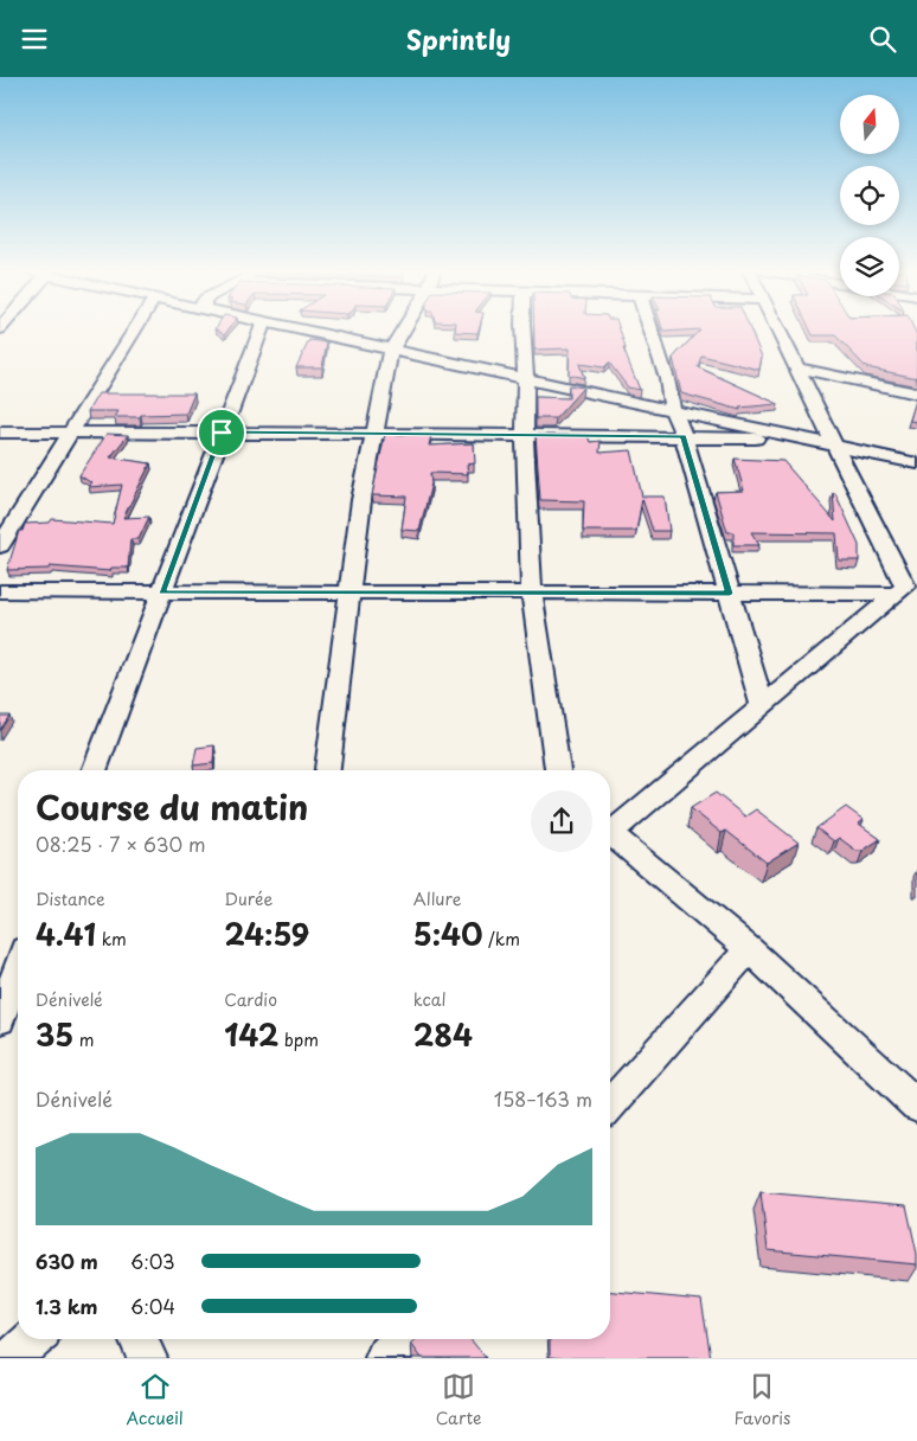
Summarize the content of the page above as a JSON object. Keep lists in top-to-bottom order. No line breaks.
{"north":"top","page":{"header":"Sprintly","heading":["Course du matin","08:25 · 7 × 630 m"],"stats":[["Distance","4.41 km"],["Durée","24:59"],["Allure","5:40 /km"],["Dénivelé","35 m"],["Cardio","142 bpm"],["kcal","284"]],"chart":["Dénivelé","158–163 m"],"list":[{"name":"630 m","note":"6:03"},{"name":"1.3 km","note":"6:04"}],"tabs":["Accueil","Carte","Favoris"]}}
